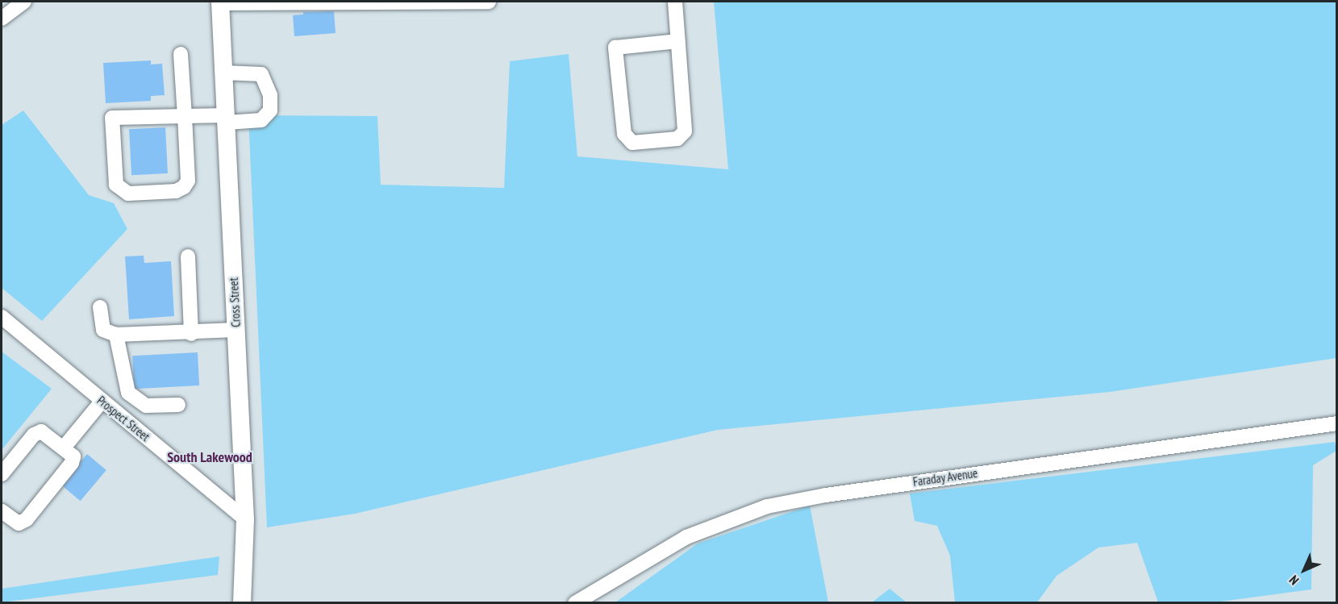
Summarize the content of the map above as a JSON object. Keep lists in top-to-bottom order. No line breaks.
{"streets":{"main road":["Cross Street"],"street":["Prospect Street","Faraday Avenue"]},"crossings":[["Cross Street","Prospect Street"]],"districts":["South Lakewood"],"north":"bottom left"}
